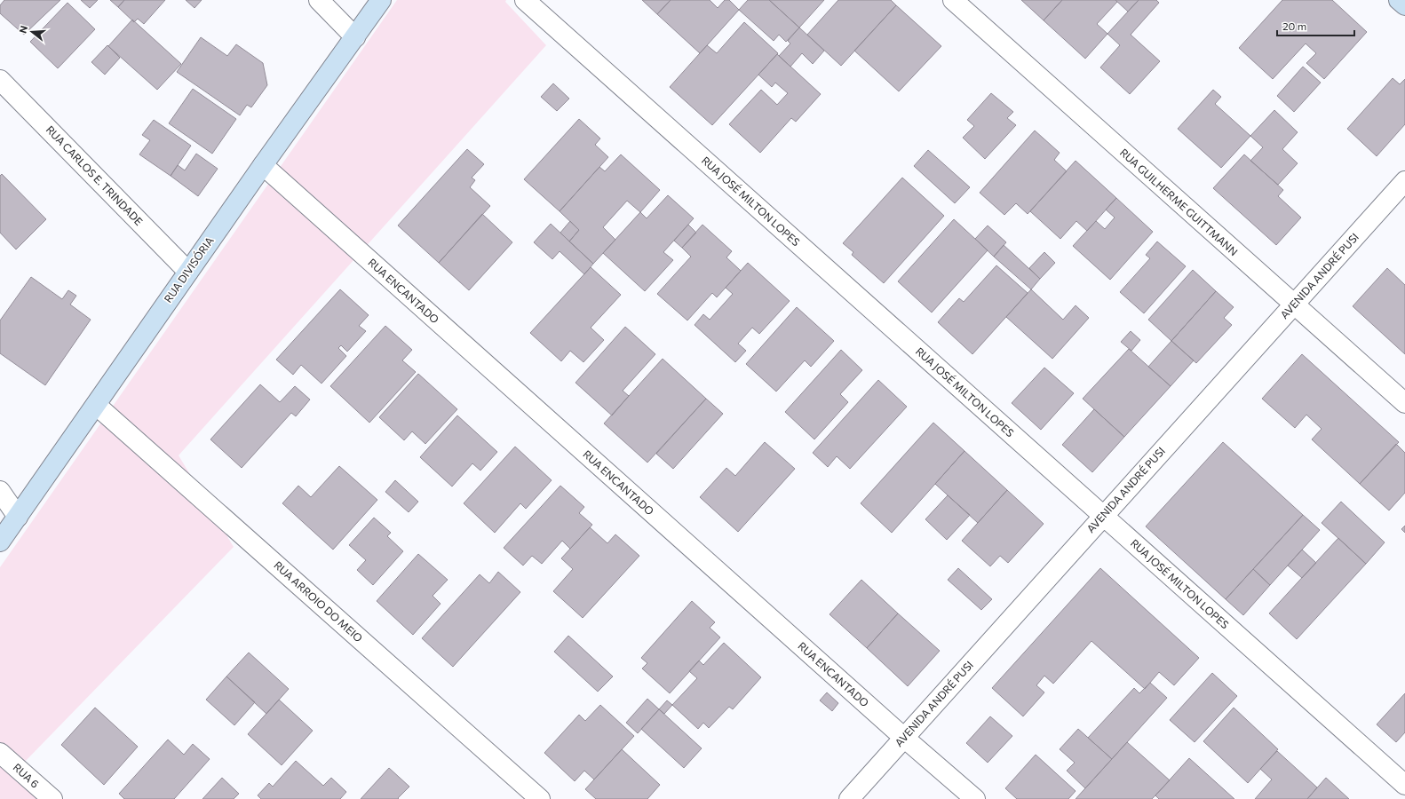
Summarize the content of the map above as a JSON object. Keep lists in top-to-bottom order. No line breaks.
{"streets":{"street":["RUA CARLOS E. TRINDADE","RUA JOSÉ MILTON LOPES","RUA GUILHERME GUITTMANN","RUA DIVISÓRIA","AVENIDA ANDRÉ PUSI","RUA ENCANTADO","RUA ARROIO DO MEIO","RUA 6"]},"crossings":[["RUA CARLOS E. TRINDADE","RUA DIVISÓRIA"],["RUA JOSÉ MILTON LOPES","AVENIDA ANDRÉ PUSI"],["RUA GUILHERME GUITTMANN","AVENIDA ANDRÉ PUSI"],["RUA DIVISÓRIA","RUA ENCANTADO"],["RUA DIVISÓRIA","RUA ARROIO DO MEIO"],["AVENIDA ANDRÉ PUSI","RUA ENCANTADO"]],"scale_bar":"20 m","north":"left"}
